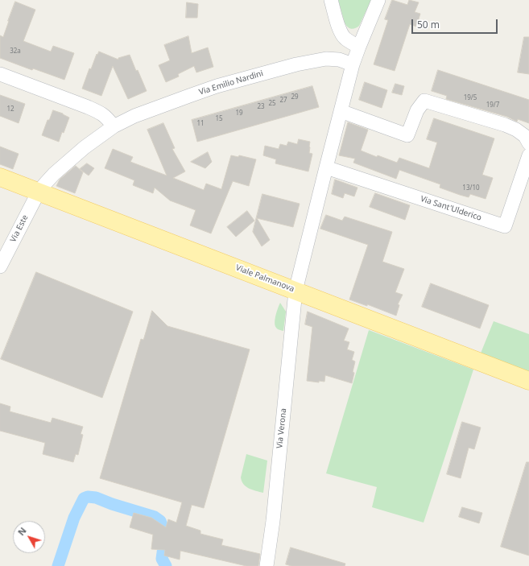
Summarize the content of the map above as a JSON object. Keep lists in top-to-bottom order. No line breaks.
{"streets":{"main road":["Viale Palmanova"],"street":["Via Emilio Nardini","Via Sant'Ulderico","Via Este","Via Verona"]},"crossings":[["Via Emilio Nardini","Via Este"],["Via Emilio Nardini","Viale Palmanova"],["Via Este","Viale Palmanova"],["Viale Palmanova","Via Verona"]],"house_numbers":["32a","29","19/5","27","25","19/7","23","12","19","15","11","13/10"],"scale_bar":"50 m","north":"top left"}
